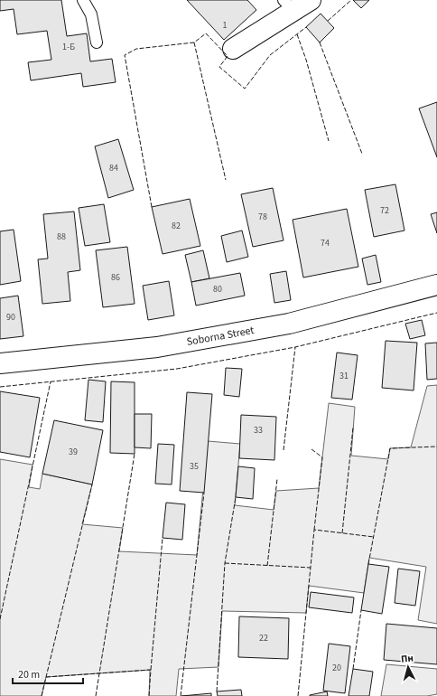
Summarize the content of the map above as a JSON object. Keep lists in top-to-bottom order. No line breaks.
{"streets":{"main road":["Soborna Street"]},"house_numbers":["1","1-Б","84","72","78","82","88","74","86","80","90","31","33","39","35","22","20"],"scale_bar":"20 m","north":"top"}
